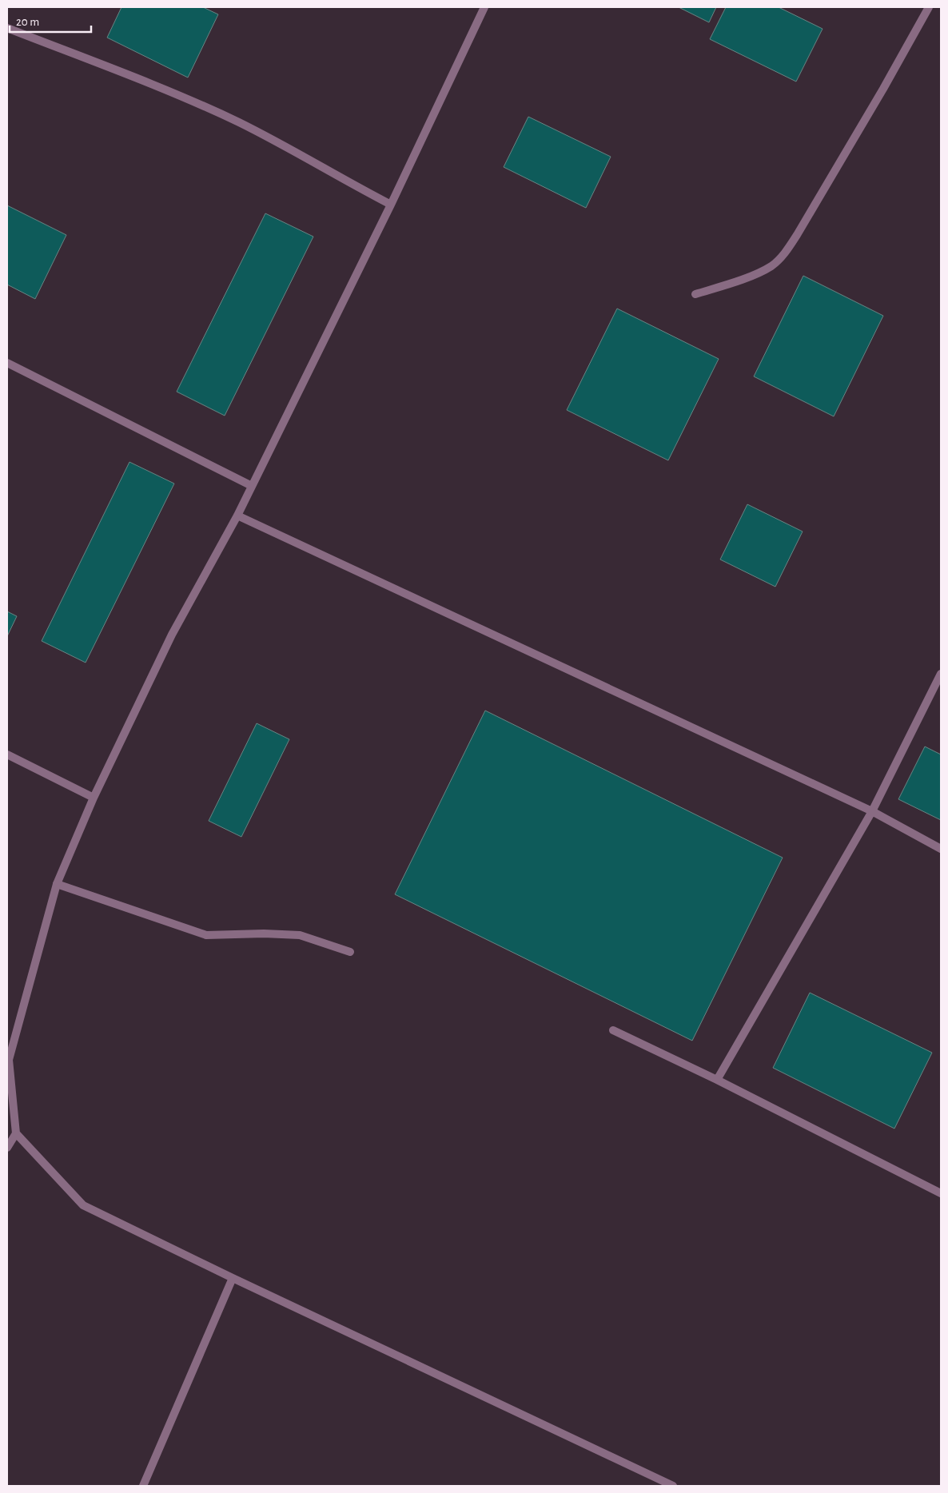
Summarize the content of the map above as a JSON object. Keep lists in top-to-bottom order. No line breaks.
{"scale_bar":"20 m"}
